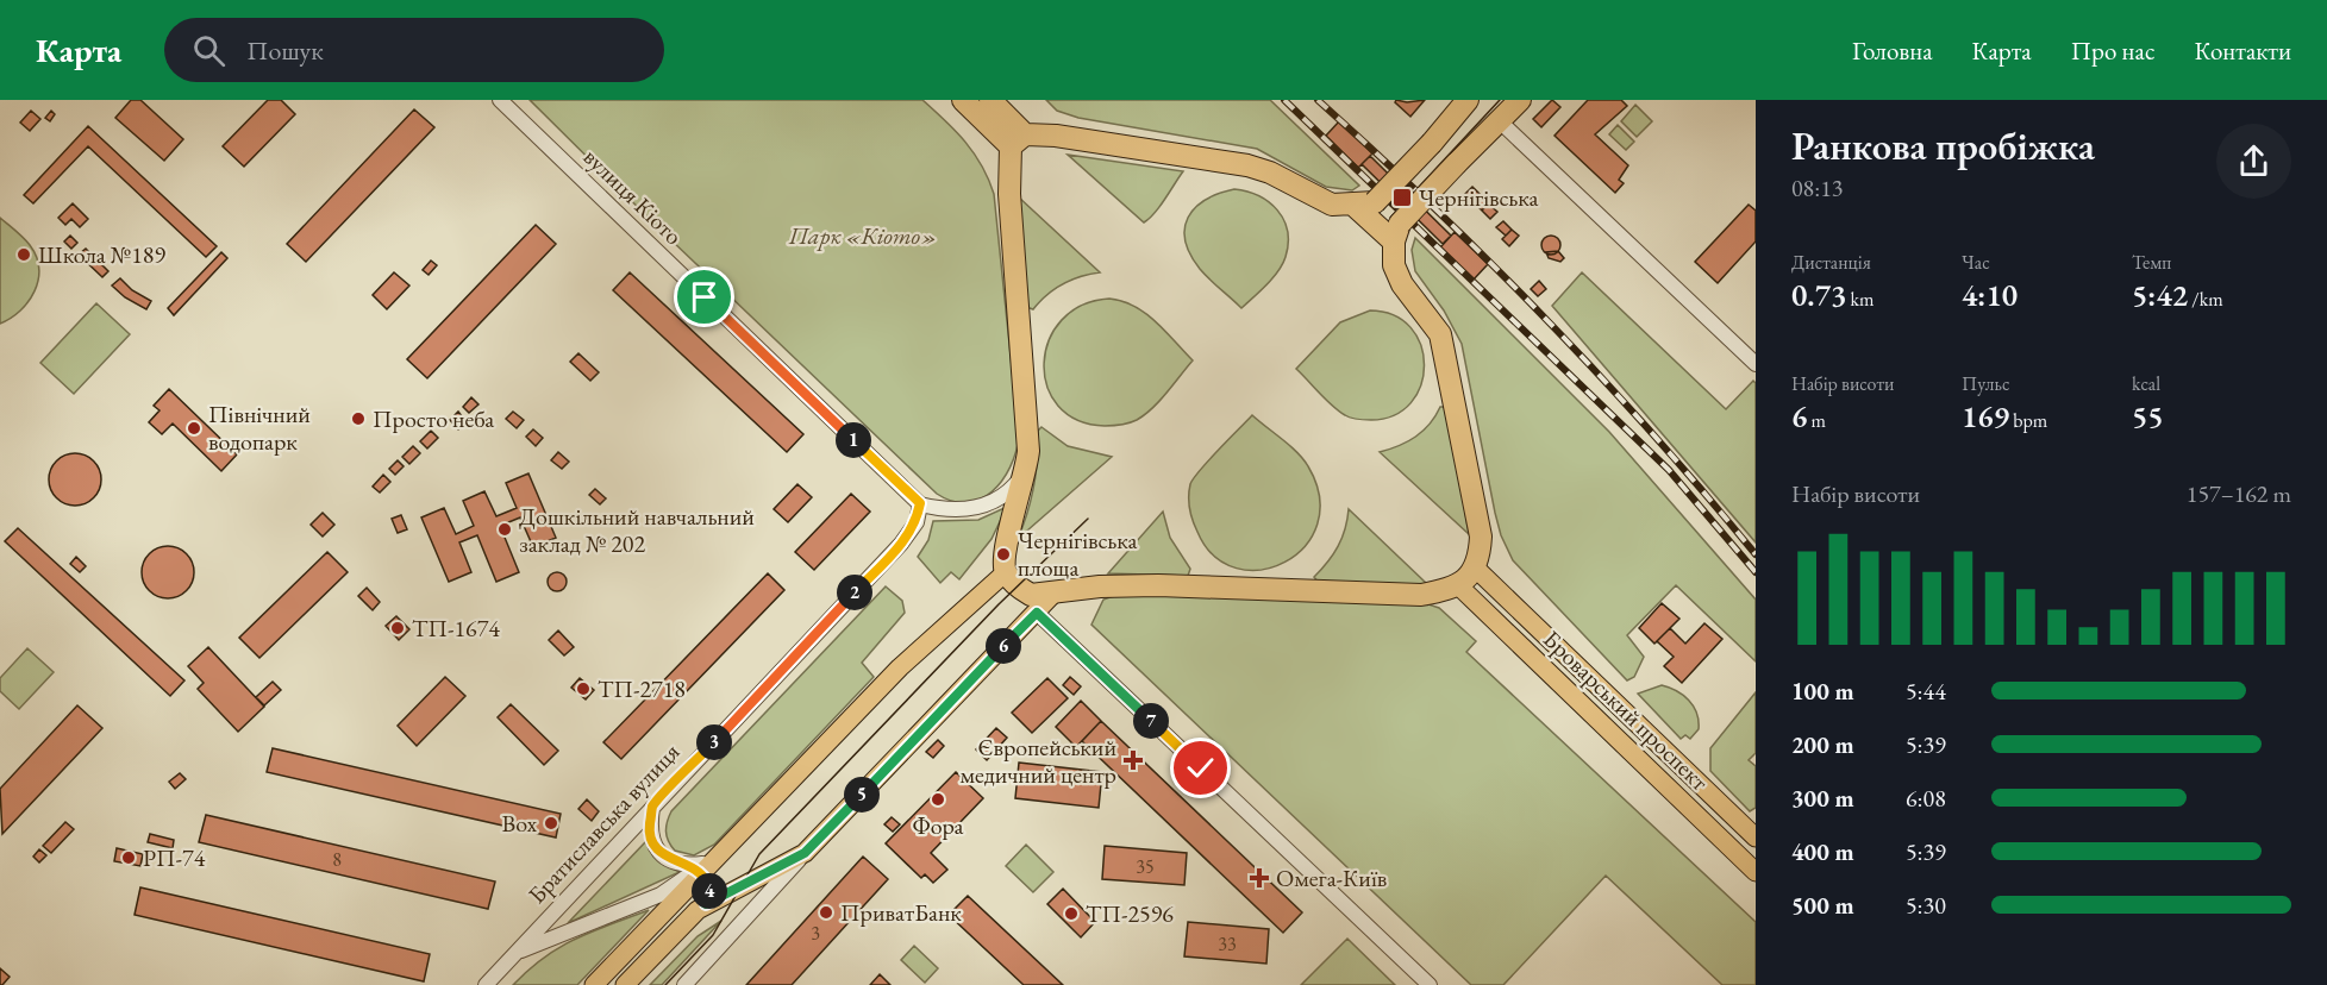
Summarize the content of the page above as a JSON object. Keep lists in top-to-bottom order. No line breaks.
{"streets":{"main road":["Броварський проспект","Братиславська вулиця"],"street":["вулиця Кіото"]},"crossings":[["вулиця Кіото","Братиславська вулиця"]],"parks":["Парк «Кіото»"],"places":{"transit":["Чернігівська"],"other":["Школа №189","Просто неба","Північний водопарк","Дошкільний навчальний заклад № 202","Чернігівська площа","ТП-1674","ТП-2718","Фора","Box","РП-74","ПриватБанк","ТП-2596"],"health":["Європейський медичний центр","Омега-Київ"]},"house_numbers":["8","35","3","33"],"page":{"header":"Карта","search":"Пошук","nav":["Головна","Карта","Про нас","Контакти"],"heading":["Ранкова пробіжка","08:13"],"stats":[["Дистанція","0.73 km"],["Час","4:10"],["Темп","5:42 /km"],["Набір висоти","6 m"],["Пульс","169 bpm"],["kcal","55"]],"pins":["1","2","6","7","3","5","4"],"chart":["Набір висоти","157–162 m"],"list":[{"name":"100 m","note":"5:44"},{"name":"200 m","note":"5:39"},{"name":"300 m","note":"6:08"},{"name":"400 m","note":"5:39"},{"name":"500 m","note":"5:30"}]}}
